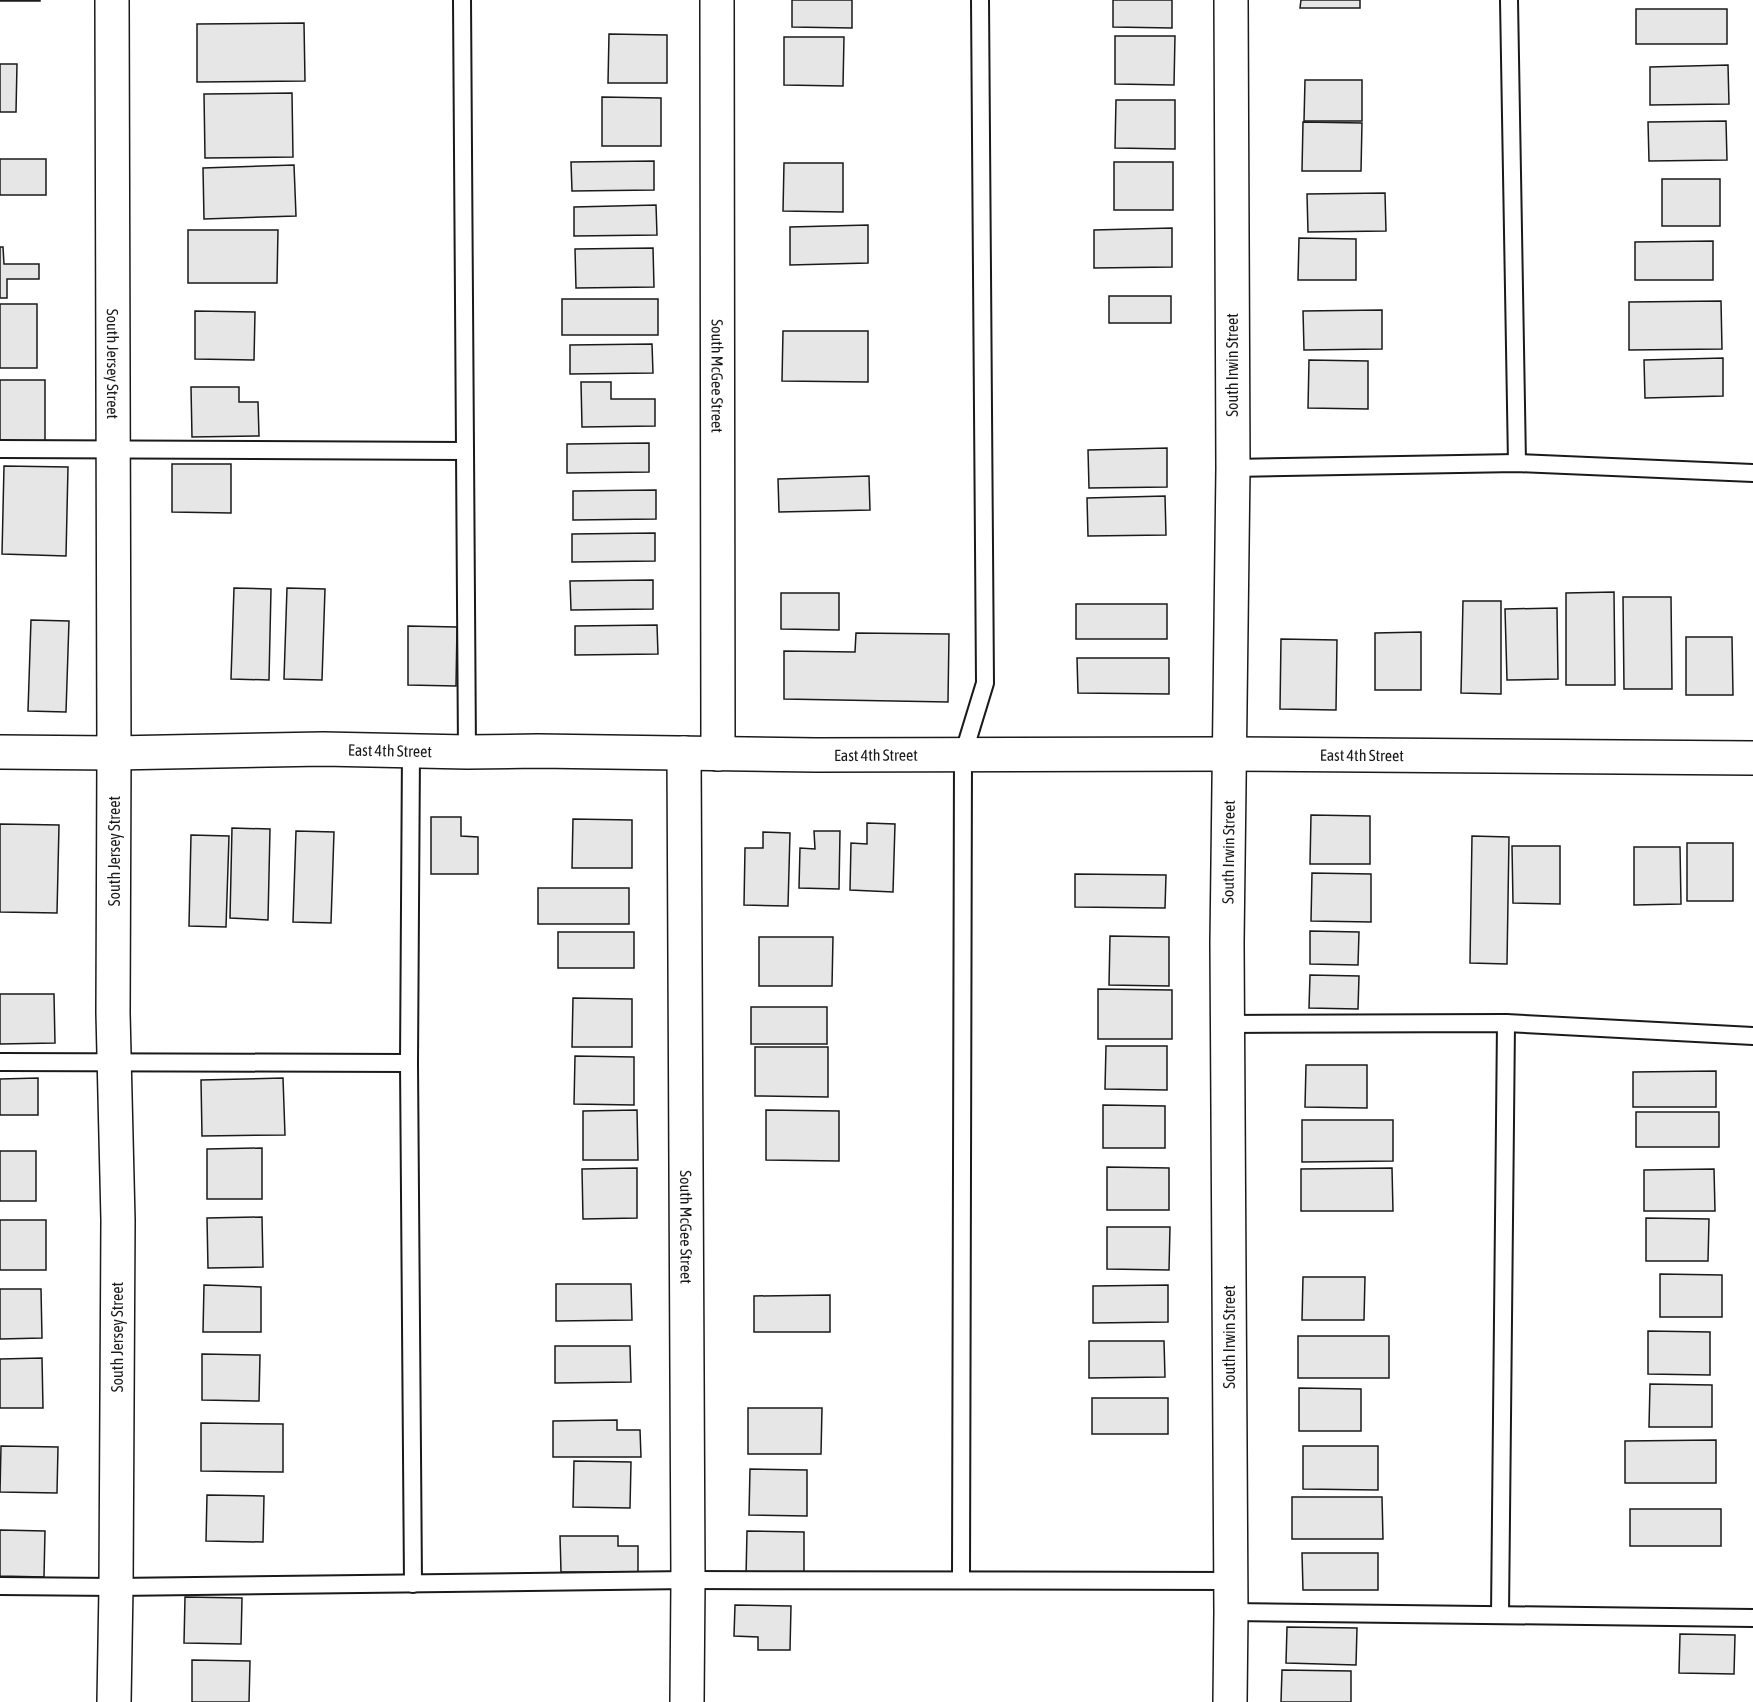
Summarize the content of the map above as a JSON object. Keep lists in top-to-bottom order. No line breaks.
{"streets":{"street":["South Jersey Street","South Irwin Street","South McGee Street","East 4th Street"]},"crossings":[["South Jersey Street","East 4th Street"],["South Irwin Street","East 4th Street"],["South McGee Street","East 4th Street"]]}
